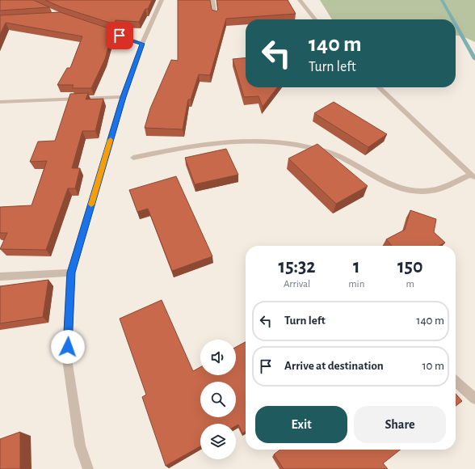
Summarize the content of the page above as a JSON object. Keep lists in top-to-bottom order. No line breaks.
{"page":{"turn":["140 m","Turn left"],"eta":["15:32","Arrival","1","min","150","m"],"list":[{"name":"Turn left","value":"140 m"},{"name":"Arrive at destination","value":"10 m"}],"buttons":["Exit","Share"]}}
